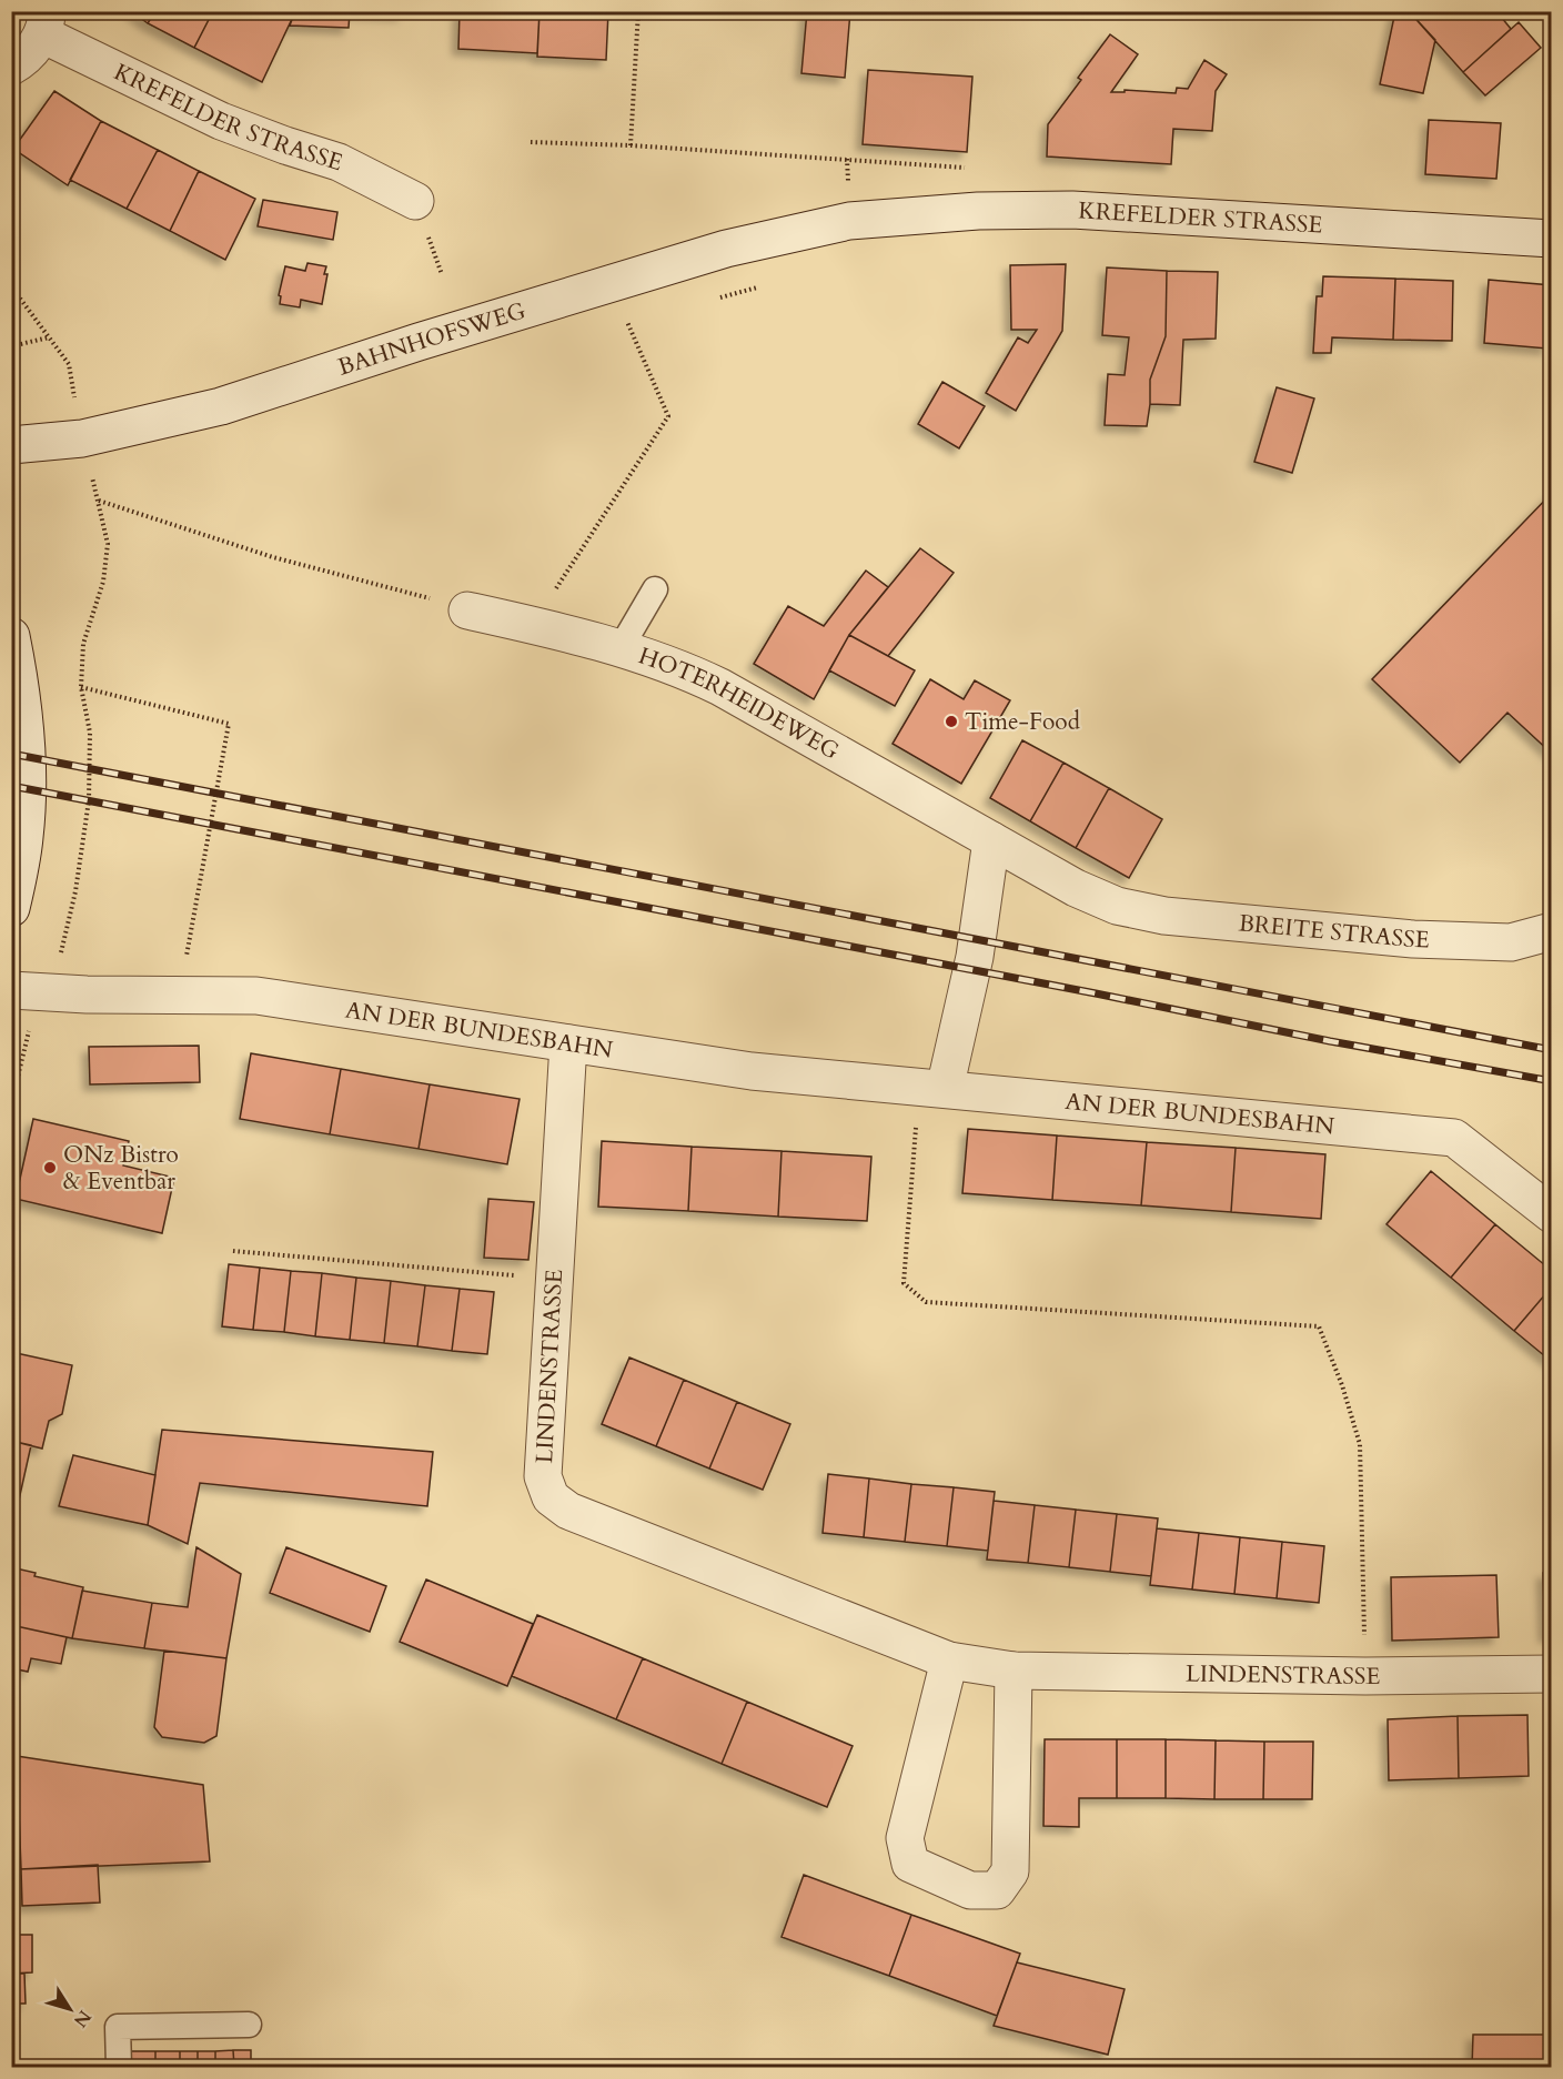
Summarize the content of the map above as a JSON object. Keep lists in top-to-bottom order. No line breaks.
{"streets":{"street":["KREFELDER STRASSE","BAHNHOFSWEG","HOTERHEIDEWEG","BREITE STRASSE","AN DER BUNDESBAHN","LINDENSTRASSE"]},"crossings":[["KREFELDER STRASSE","BAHNHOFSWEG"],["HOTERHEIDEWEG","BREITE STRASSE"],["AN DER BUNDESBAHN","LINDENSTRASSE"]],"places":["Time-Food","ONz Bistro & Eventbar"],"north":"bottom right"}
